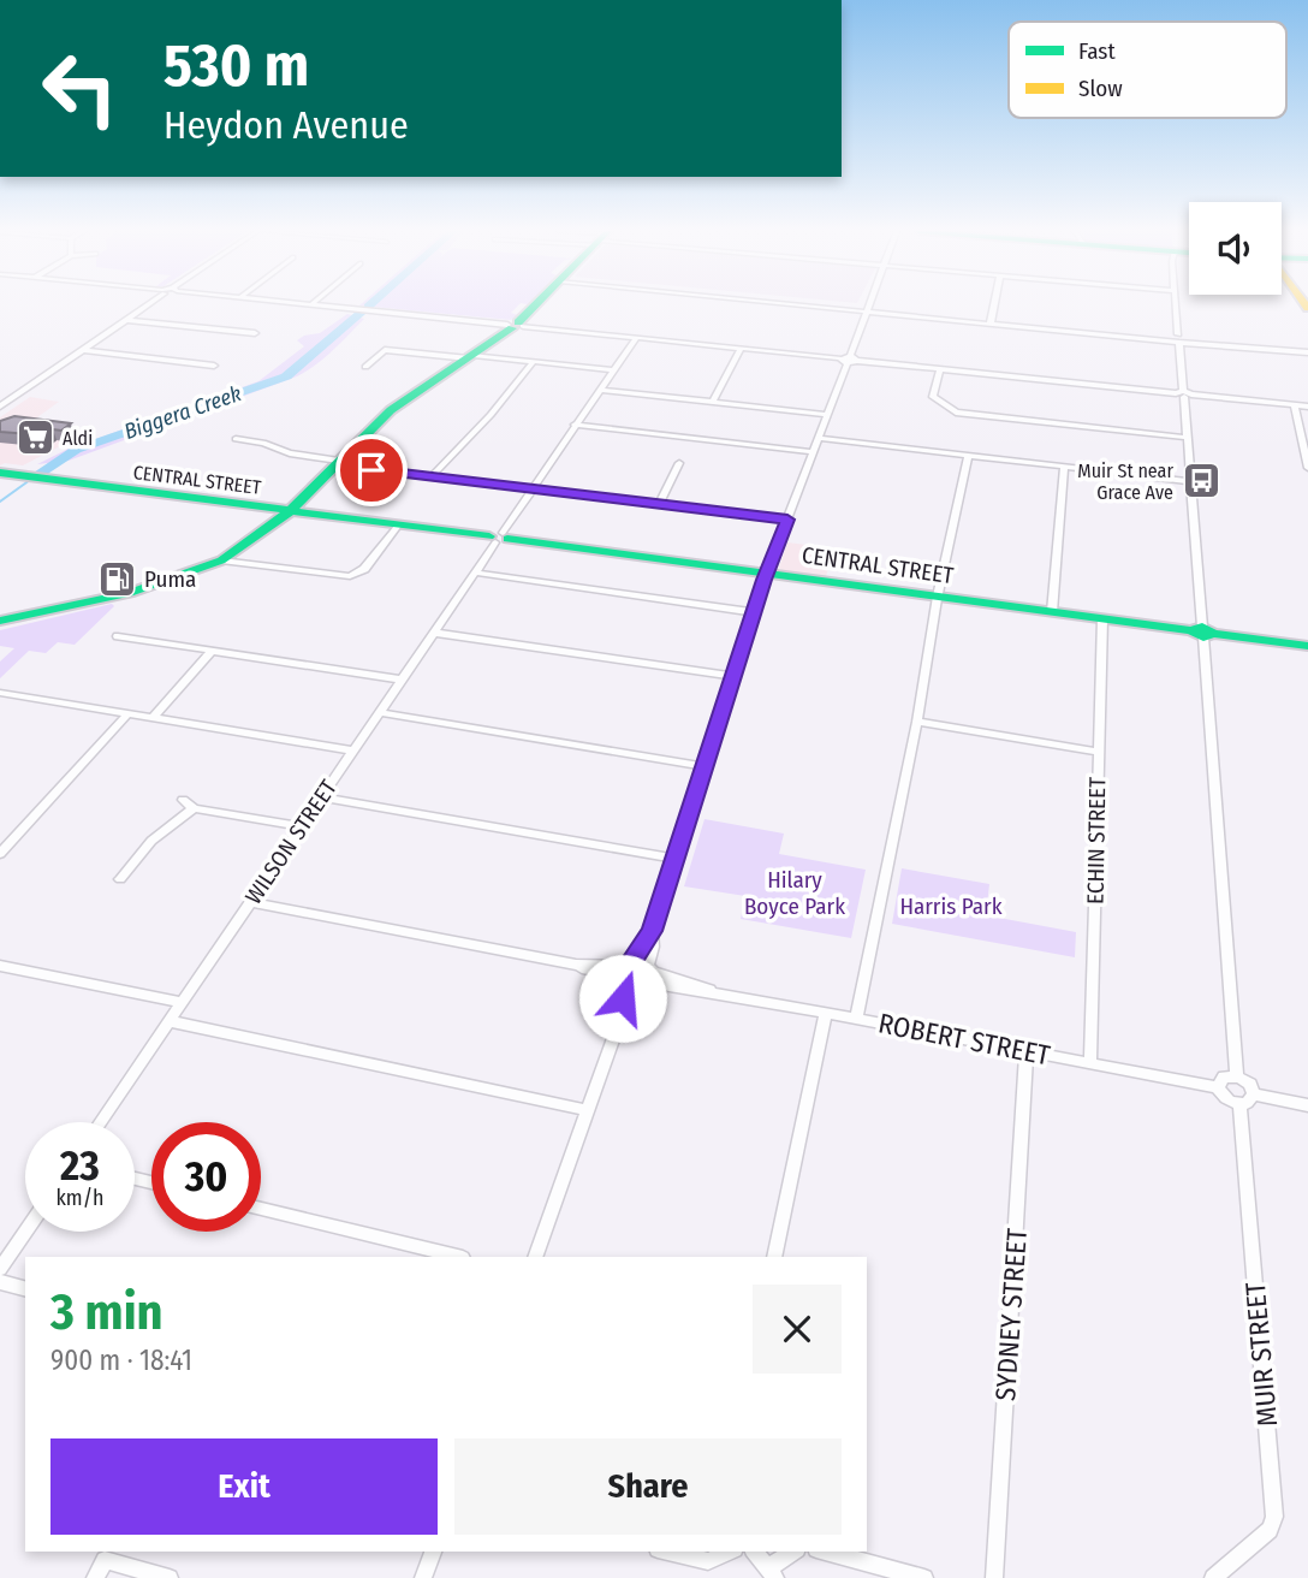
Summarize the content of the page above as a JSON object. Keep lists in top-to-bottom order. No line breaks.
{"streets":{"main road":["CENTRAL STREET"],"street":["ECHIN STREET","WILSON STREET","ROBERT STREET","SYDNEY STREET","MUIR STREET"]},"crossings":[["CENTRAL STREET","ECHIN STREET"],["CENTRAL STREET","WILSON STREET"],["ECHIN STREET","ROBERT STREET"],["ROBERT STREET","SYDNEY STREET"]],"water":["Biggera Creek"],"parks":["Hilary Boyce Park","Harris Park"],"places":{"supermarket":["Aldi"],"bus stop":["Muir St near Grace Ave"],"fuel station":["Puma"]},"legend":["Fast","Slow"],"page":{"turn":["530 m","Heydon Avenue"],"speed":"23 km/h","limit":"30","heading":["3 min","900 m · 18:41"],"buttons":["Exit","Share"]}}
